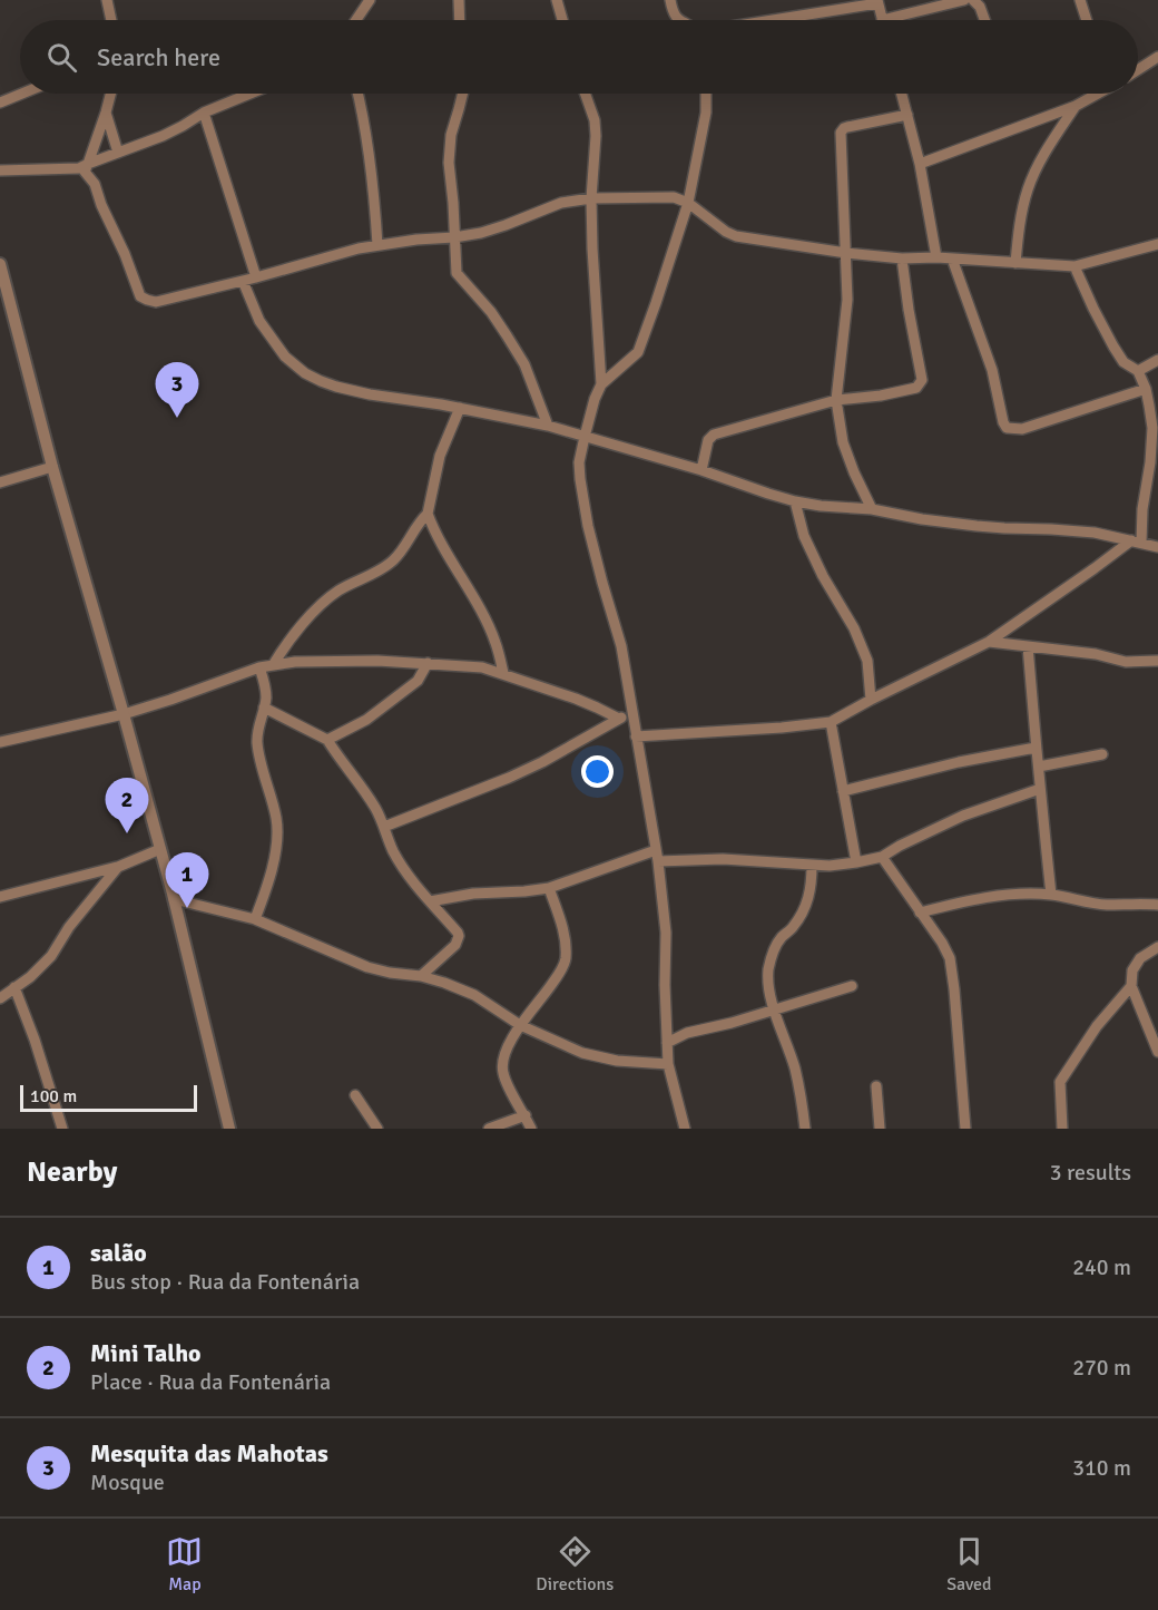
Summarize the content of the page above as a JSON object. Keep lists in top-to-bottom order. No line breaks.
{"scale_bar":"100 m","page":{"search":"Search here","pins":["3","2","1"],"scale":"100 m","heading":["Nearby","3 results"],"list":[{"mark":"1","name":"salão","note":"Bus stop · Rua da Fontenária","value":"240 m"},{"mark":"2","name":"Mini Talho","note":"Place · Rua da Fontenária","value":"270 m"},{"mark":"3","name":"Mesquita das Mahotas","note":"Mosque","value":"310 m"}],"nav":["Map","Directions","Saved"]}}
